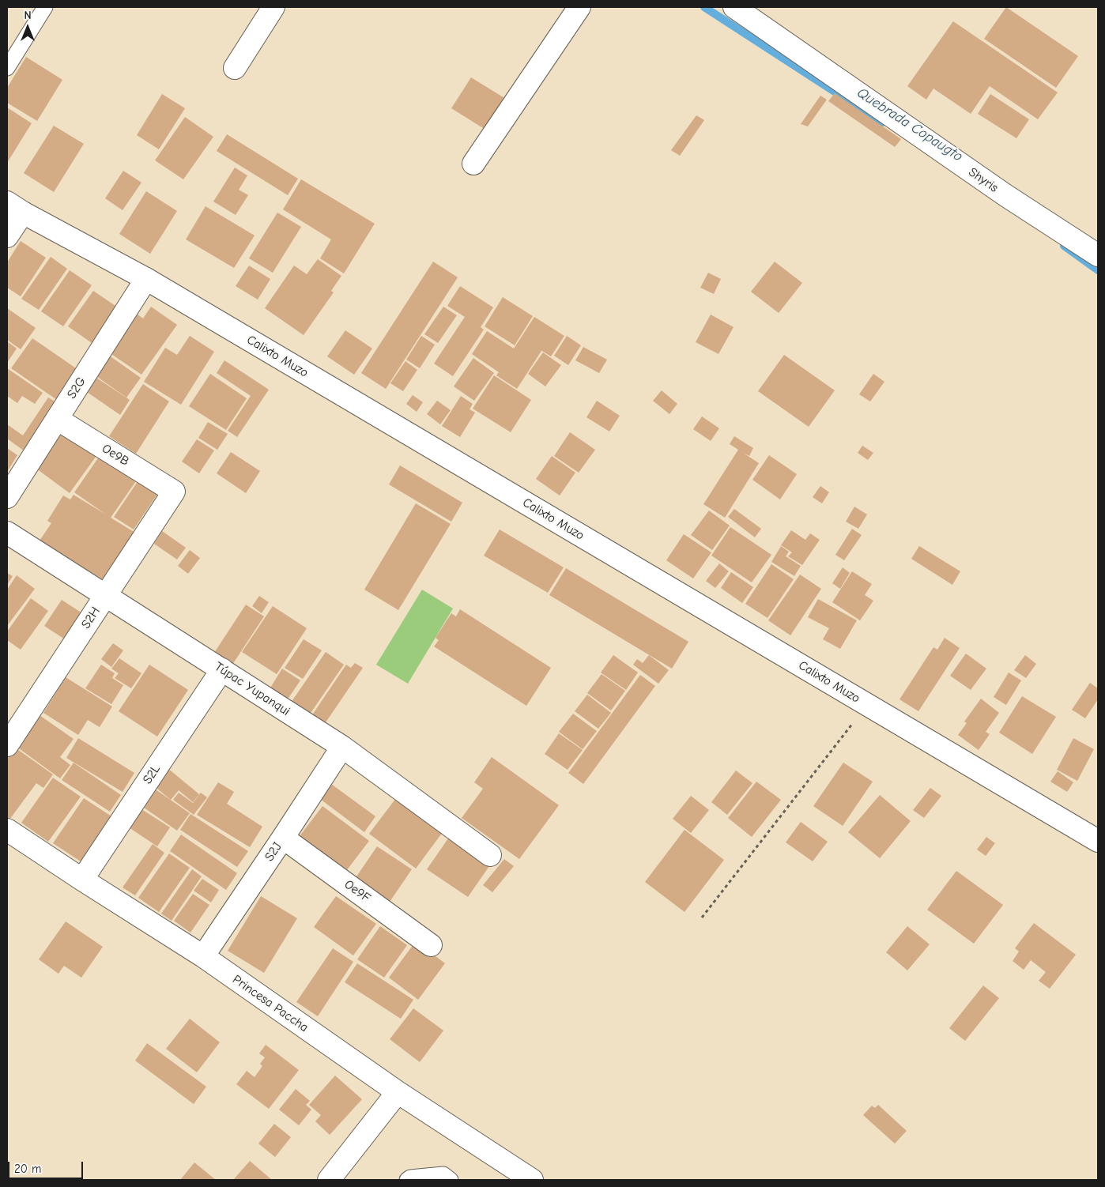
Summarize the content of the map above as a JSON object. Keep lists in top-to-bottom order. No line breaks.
{"streets":{"street":["Shyris","Calixto Muzo","S2G","Oe9B","S2H","Túpac Yupanqui","S2L","S2J","Oe9F","Princesa Paccha"]},"crossings":[["Calixto Muzo","S2G"],["S2G","Oe9B"],["Oe9B","S2H"],["S2H","Túpac Yupanqui"],["Túpac Yupanqui","S2L"],["Túpac Yupanqui","S2J"],["S2L","Princesa Paccha"],["S2J","Oe9F"],["S2J","Princesa Paccha"]],"water":["Quebrada Copaugto"],"scale_bar":"20 m","north":"top"}
